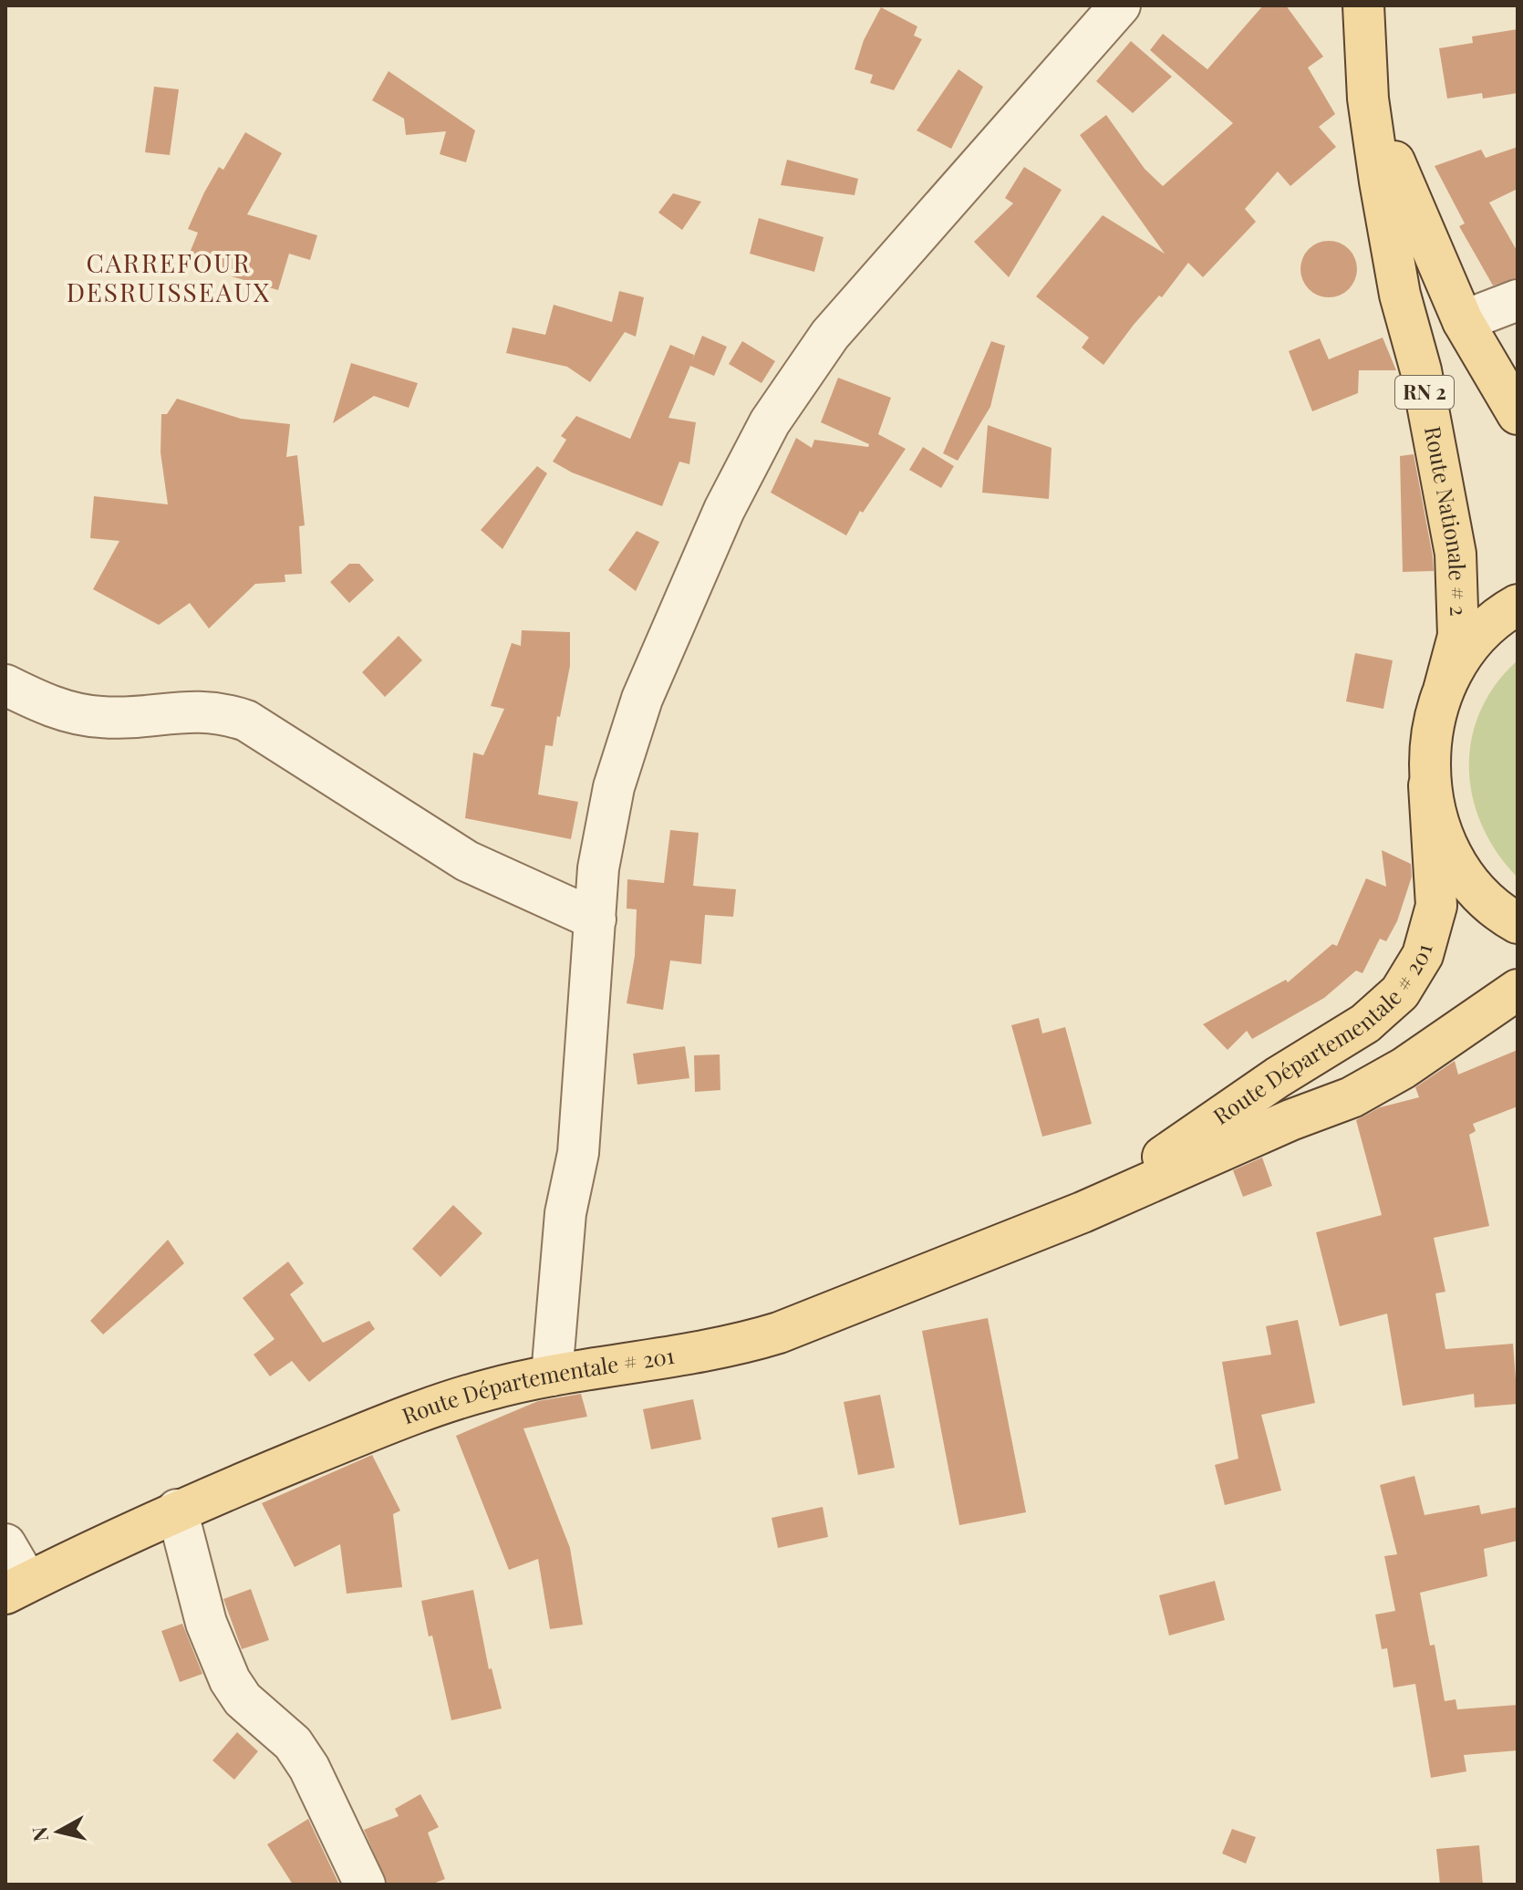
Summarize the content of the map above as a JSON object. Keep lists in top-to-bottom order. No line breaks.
{"streets":{"main road":["RN 2","Route Nationale # 2","Route Départementale # 201"]},"crossings":[["RN 2","Route Nationale # 2"],["RN 2","Route Départementale # 201"]],"districts":["CARREFOUR DESRUISSEAUX"],"north":"left"}
